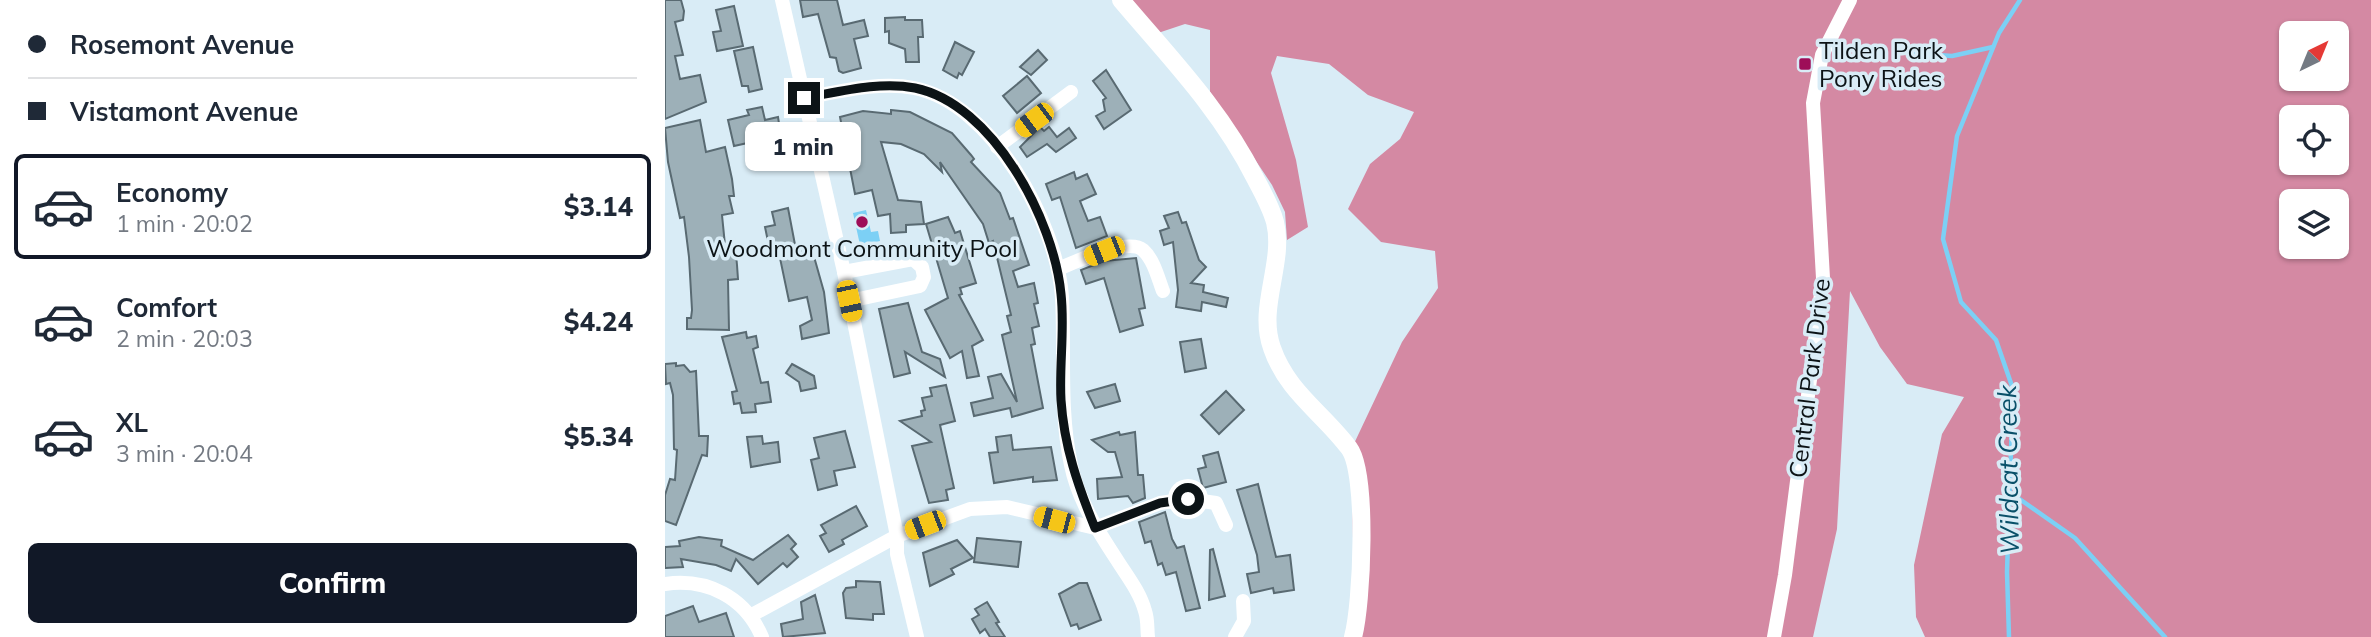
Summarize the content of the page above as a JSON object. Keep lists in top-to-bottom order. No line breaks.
{"streets":{"street":["Central Park Drive"]},"water":["Wildcat Creek"],"places":{"transit":["Tilden Park Pony Rides"],"other":["Woodmont Community Pool"]},"north":"top right","page":{"banner":["Rosemont Avenue","Vistamont Avenue"],"bubble":"1 min","list":[{"name":"Economy","note":"1 min · 20:02","value":"$3.14"},{"name":"Comfort","note":"2 min · 20:03","value":"$4.24"},{"name":"XL","note":"3 min · 20:04","value":"$5.34"}],"buttons":"Confirm"}}
